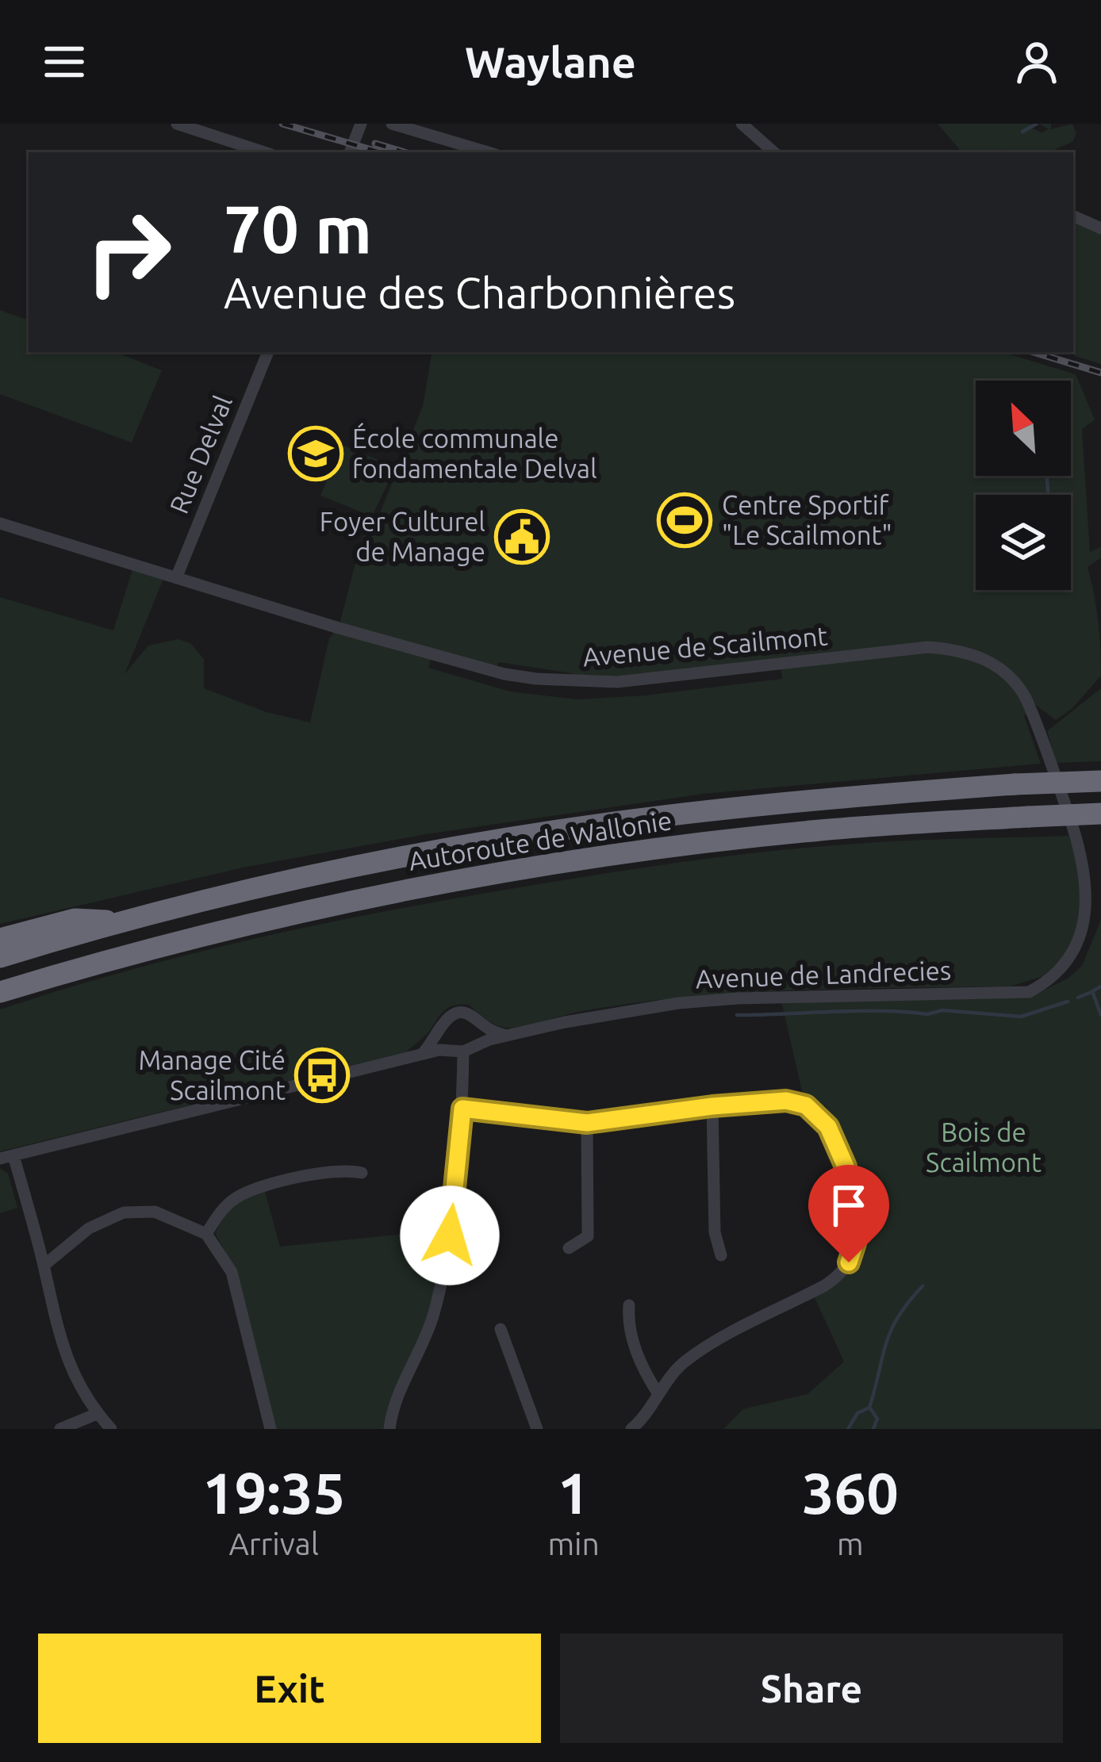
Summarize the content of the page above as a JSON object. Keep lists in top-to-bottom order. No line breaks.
{"streets":{"highway":["Autoroute de Wallonie"],"street":["Rue Delval","Avenue de Scailmont","Avenue de Landrecies"]},"crossings":[["Rue Delval","Avenue de Scailmont"],["Avenue de Scailmont","Avenue de Landrecies"]],"parks":["Bois de Scailmont"],"places":{"school or university":["École communale fondamentale Delval"],"sports":["Centre Sportif \"Le Scailmont\""],"public building":["Foyer Culturel de Manage"],"bus stop":["Manage Cité Scailmont"]},"north":"top left","page":{"header":"Waylane","turn":["70 m","Avenue des Charbonnières"],"eta":["19:35","Arrival","1","min","360","m"],"buttons":["Exit","Share"]}}
